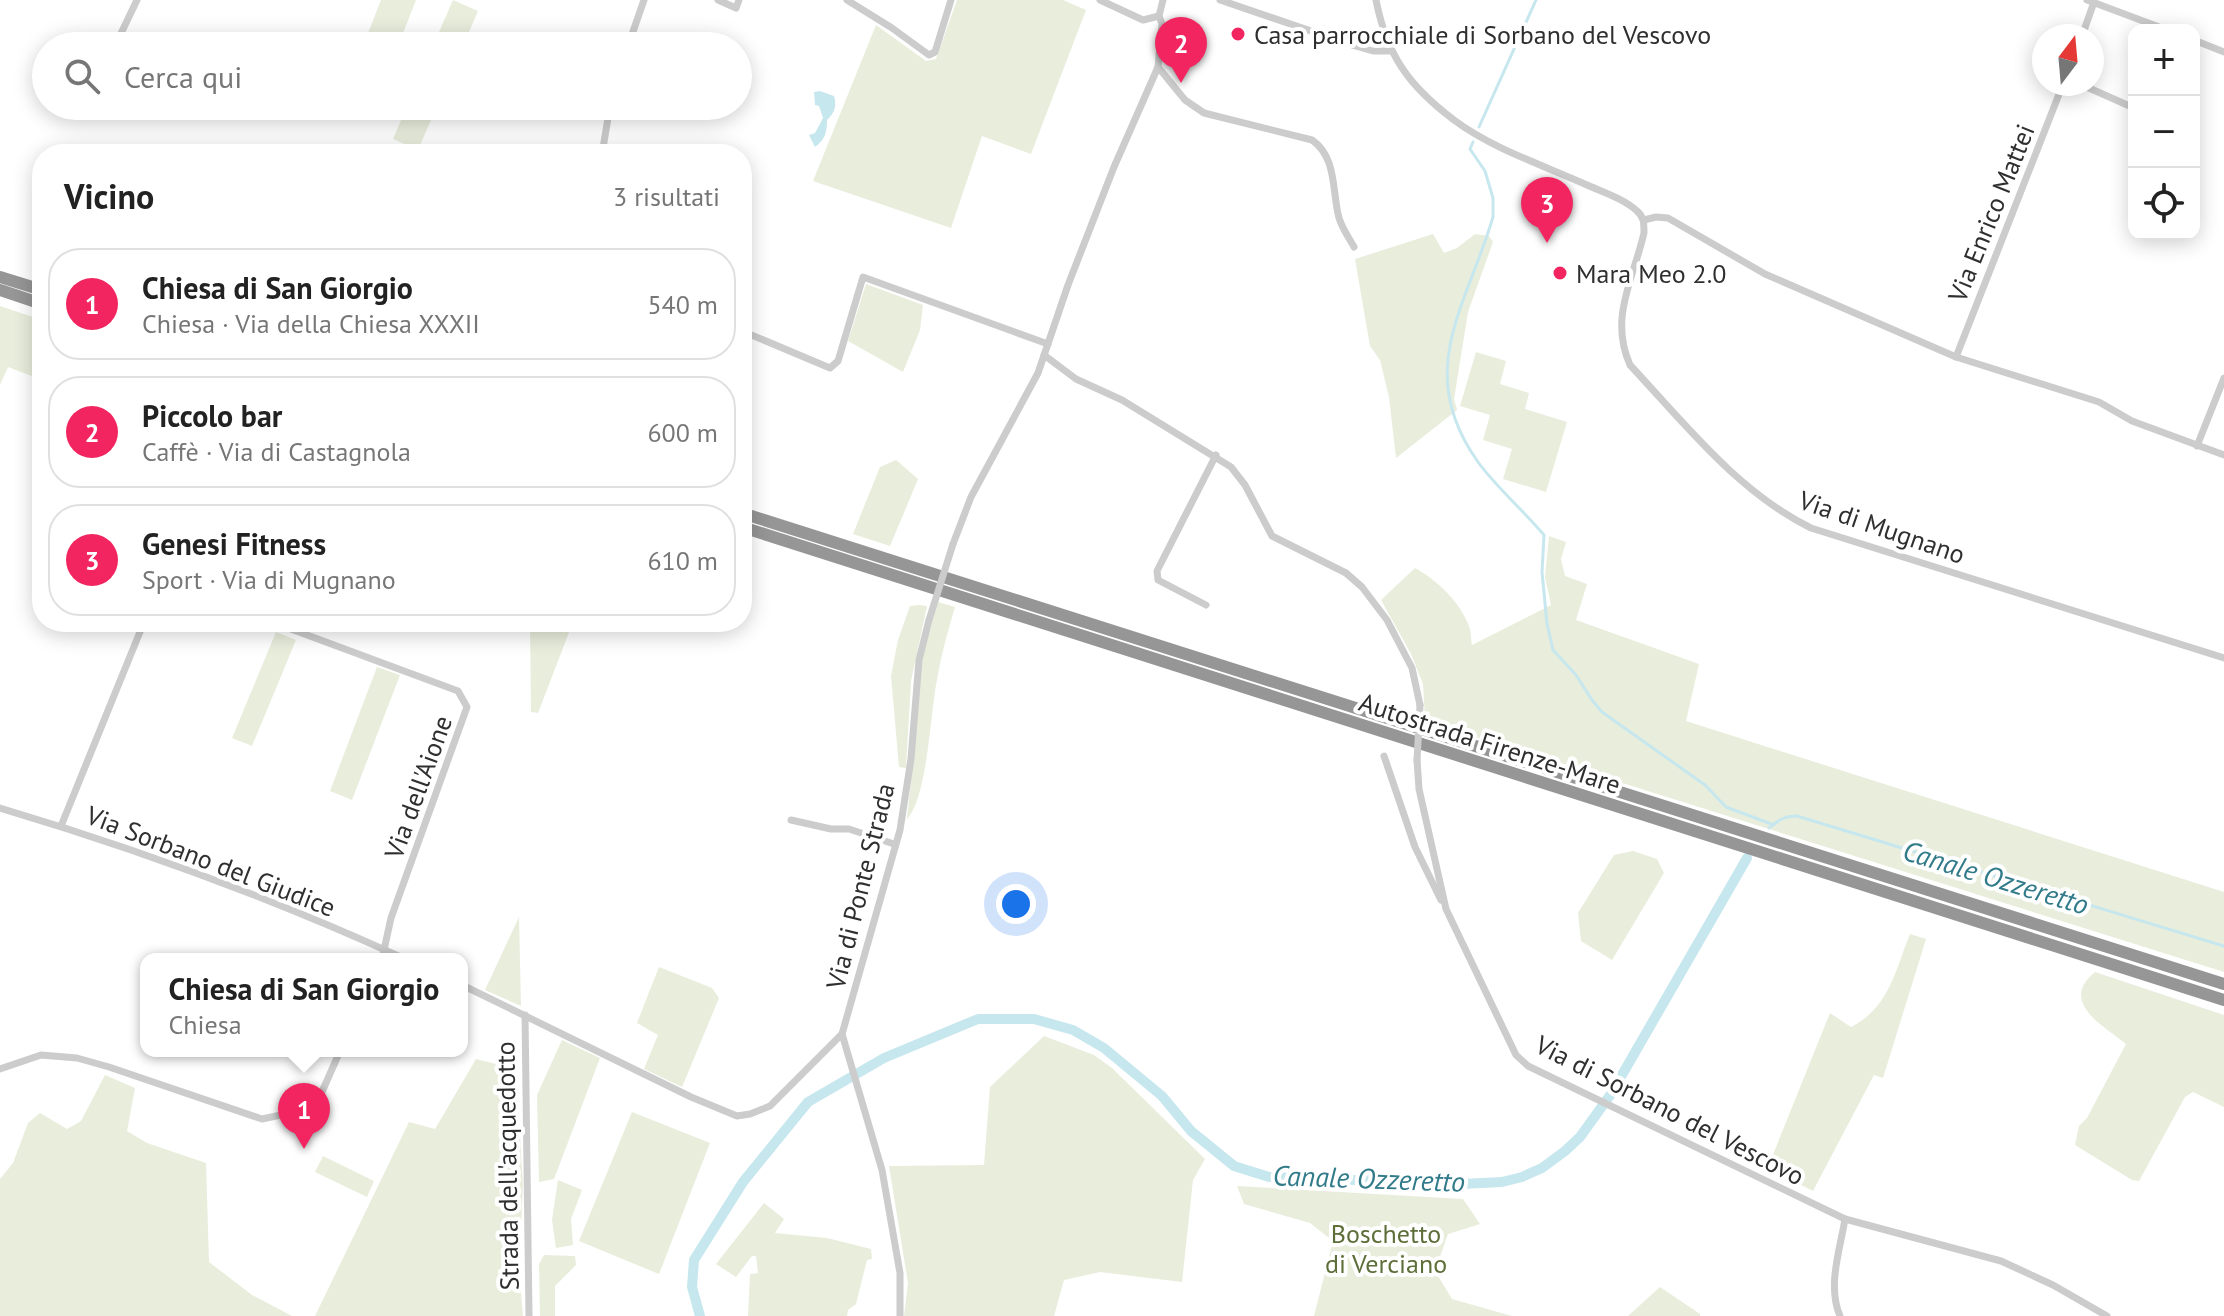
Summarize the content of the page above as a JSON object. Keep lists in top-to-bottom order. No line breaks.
{"streets":{"highway":["Autostrada Firenze-Mare"],"street":["Via Enrico Mattei","Via di Mugnano","Via dell'Aione","Via Sorbano del Giudice","Via di Ponte Strada","Via di Sorbano del Vescovo","Strada dell'acquedotto"]},"crossings":[["Via dell'Aione","Via Sorbano del Giudice"],["Via di Ponte Strada","Via di Sorbano del Vescovo"]],"water":["Canale Ozzeretto"],"parks":["Boschetto di Verciano"],"places":["Casa parrocchiale di Sorbano del Vescovo","Mara Meo 2.0"],"north":"top","page":{"pins":["2","3","1"],"map_buttons":["+","−"],"search":"Cerca qui","heading":["Vicino","3 risultati"],"list":[{"mark":"1","name":"Chiesa di San Giorgio","note":"Chiesa · Via della Chiesa XXXII","value":"540 m"},{"mark":"2","name":"Piccolo bar","note":"Caffè · Via di Castagnola","value":"600 m"},{"mark":"3","name":"Genesi Fitness","note":"Sport · Via di Mugnano","value":"610 m"}],"popup":["Chiesa di San Giorgio","Chiesa"]}}
